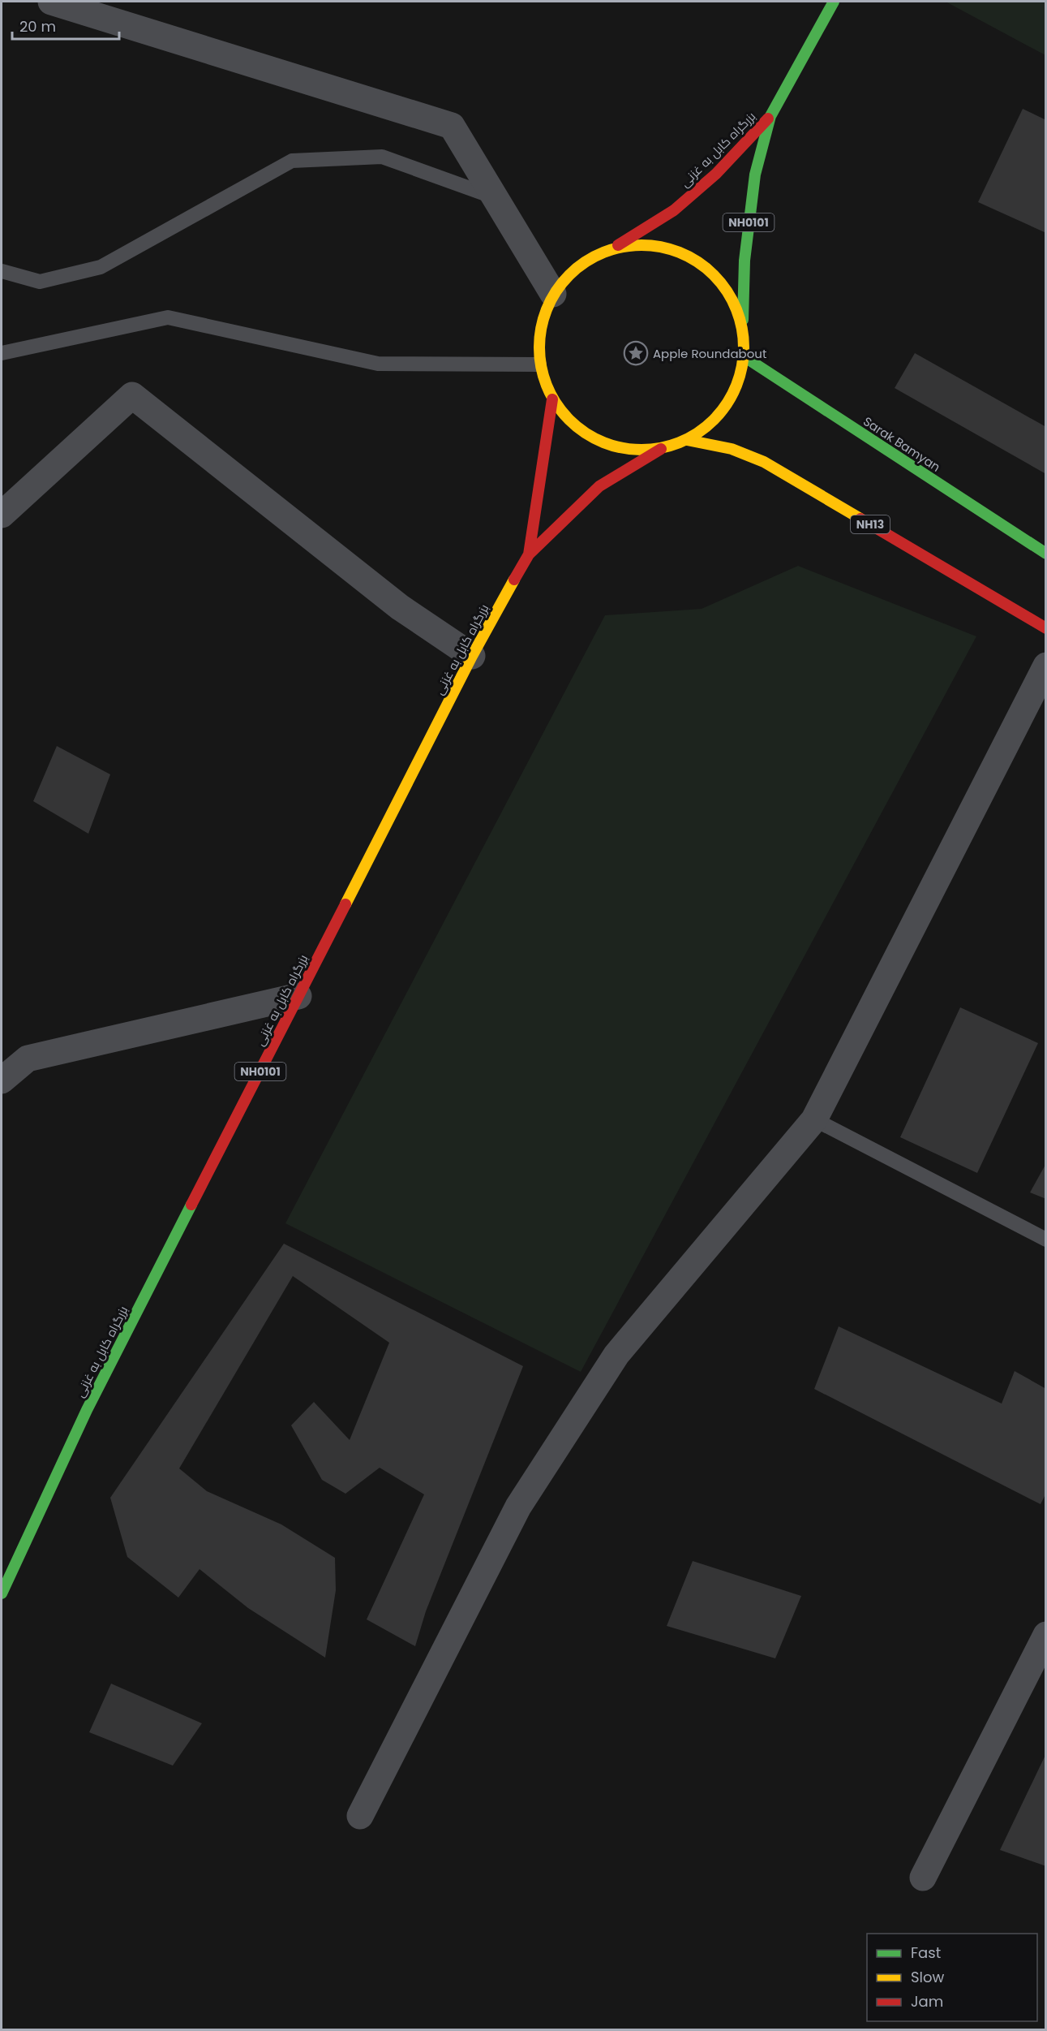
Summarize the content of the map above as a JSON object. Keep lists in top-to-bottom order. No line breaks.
{"streets":{"main road":["بزرگراه کابل به غزنی","NH0101","Sarak Bamyan","NH13"]},"crossings":[["بزرگراه کابل به غزنی","NH0101"],["NH0101","Sarak Bamyan"],["NH0101","NH13"]],"places":{"place":["Apple Roundabout"]},"legend":["Fast","Slow","Jam"],"scale_bar":"20 m"}
